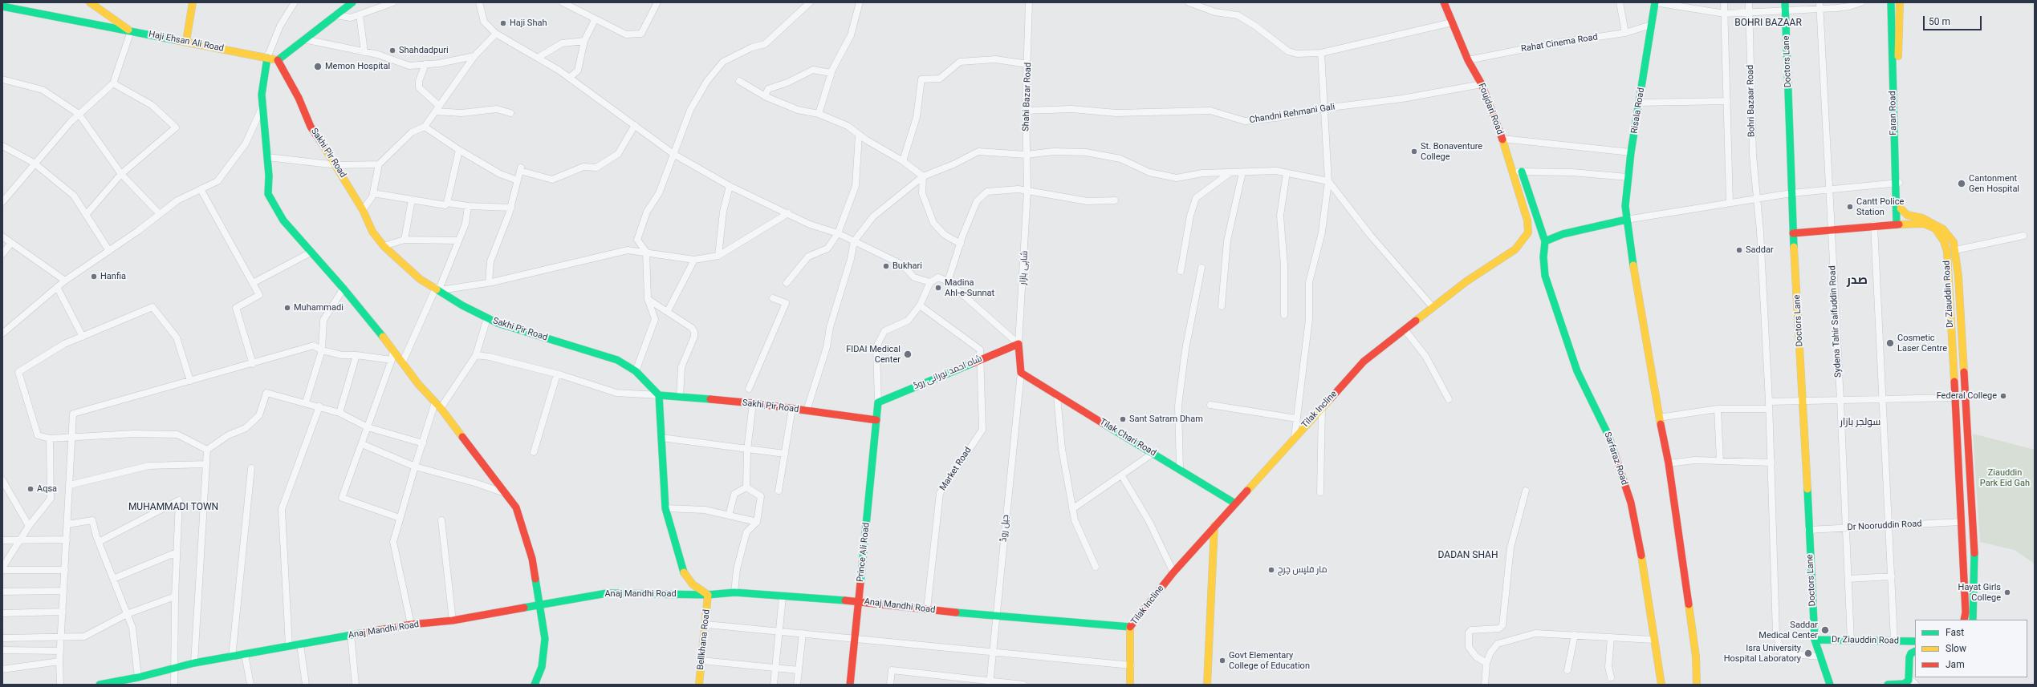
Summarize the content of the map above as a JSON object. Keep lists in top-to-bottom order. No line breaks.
{"streets":{"street":["Haji Ehsan Ali Road","Rahat Cinema Road","Doctors Lane","Shahi Bazar Road","Bohri Bazaar Road","Foujdari Road","Risala Road","Faran Road","Chandni Rehmani Gali","Sakhi Pir Road","شاہی بازار","Dr Ziauddin Road","Sydena Tahir Saifuddin Road","شاہ احمد نورانی روڈ","Tilak Incline","Tilak Chari Road","Sarfaraz Road","Market Road","Dr Nooruddin Road","جیل روڈ","Prince Ali Road","Anaj Mandhi Road","Bellkhana Road"]},"crossings":[["Haji Ehsan Ali Road","Sakhi Pir Road"],["Rahat Cinema Road","Foujdari Road"],["Rahat Cinema Road","Risala Road"],["Doctors Lane","Bohri Bazaar Road"],["Doctors Lane","Dr Ziauddin Road"],["Doctors Lane","Dr Nooruddin Road"],["Shahi Bazar Road","Chandni Rehmani Gali"],["Shahi Bazar Road","شاہی بازار"],["Foujdari Road","Chandni Rehmani Gali"],["Foujdari Road","Tilak Incline"],["Faran Road","Dr Ziauddin Road"],["Sakhi Pir Road","Prince Ali Road"],["شاہی بازار","شاہ احمد نورانی روڈ"],["Dr Ziauddin Road","Sydena Tahir Saifuddin Road"],["Dr Ziauddin Road","Dr Nooruddin Road"],["Sydena Tahir Saifuddin Road","Dr Nooruddin Road"],["شاہ احمد نورانی روڈ","Market Road"],["شاہ احمد نورانی روڈ","Prince Ali Road"],["Tilak Incline","Tilak Chari Road"],["Tilak Incline","Anaj Mandhi Road"],["Tilak Chari Road","جیل روڈ"],["Market Road","Anaj Mandhi Road"],["جیل روڈ","Anaj Mandhi Road"],["Prince Ali Road","Anaj Mandhi Road"],["Anaj Mandhi Road","Bellkhana Road"]],"districts":["BOHRI BAZAAR","صدر","سولجر بازار","MUHAMMADI TOWN","DADAN SHAH"],"parks":["Ziauddin Park Eid Gah"],"places":["Haji Shah","Shahdadpuri","Memon Hospital","St. Bonaventure College","Cantonment Gen Hospital","Cantt Police Station","Saddar","Bukhari","Hanfia","Madina Ahl-e-Sunnat","Muhammadi","Cosmetic Laser Centre","FIDAI Medical Center","Federal College","Sant Satram Dham","Aqsa","مار فلپس چرچ","Hayat Girls College","Saddar Medical Center","Isra University Hospital Laboratory","Govt Elementary College of Education"],"legend":["Fast","Slow","Jam"],"scale_bar":"50 m"}
